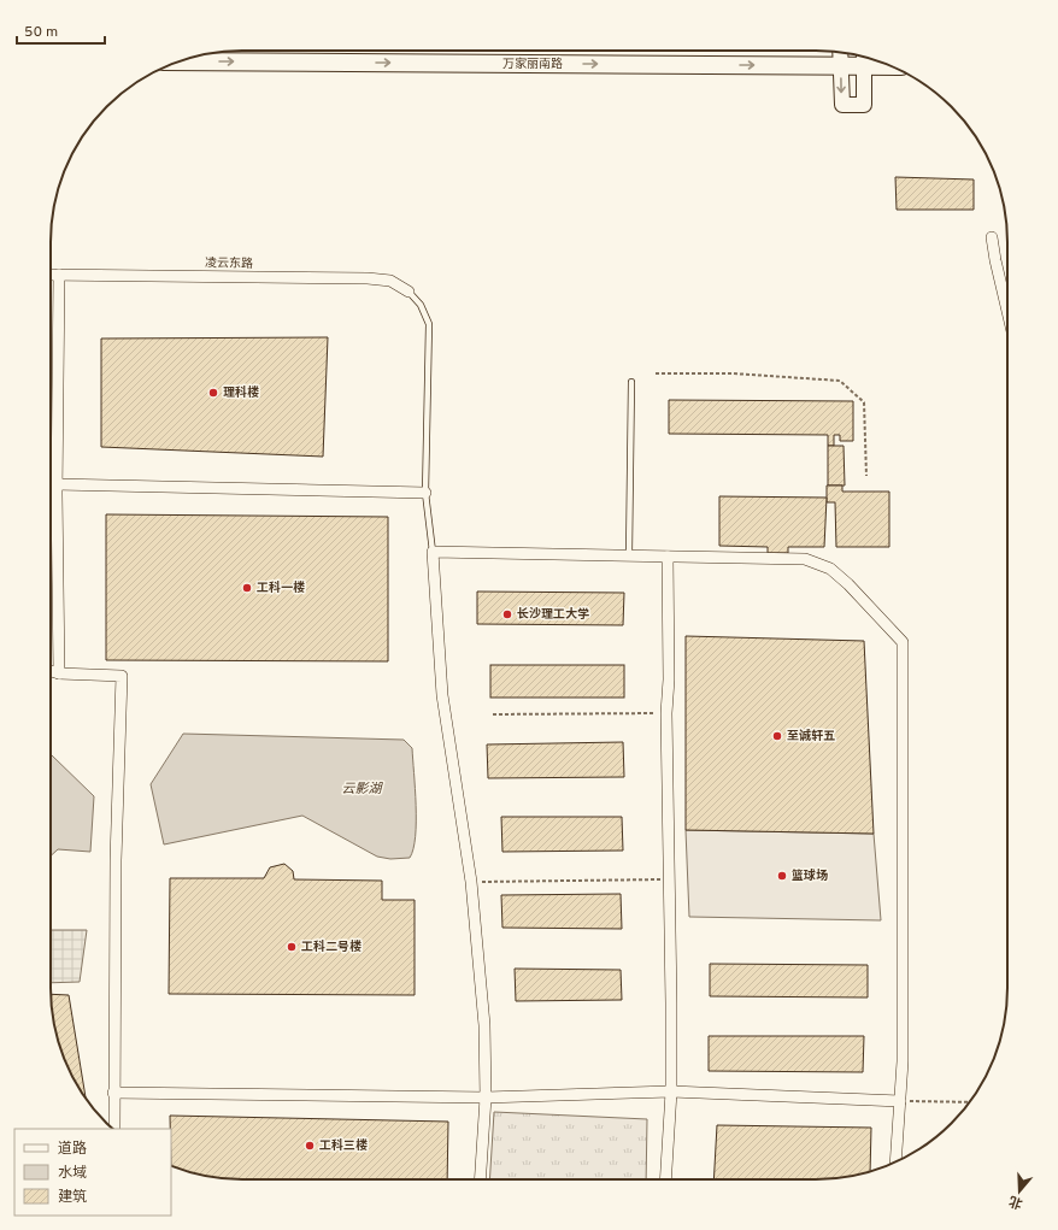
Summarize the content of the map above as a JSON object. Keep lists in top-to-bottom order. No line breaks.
{"streets":{"main road":["万家丽南路"],"street":["凌云东路"]},"one_way":["万家丽南路"],"water":["云影湖"],"places":["理科楼","工科一楼","长沙理工大学","至诚轩五","篮球场","工科二号楼","工科三楼"],"legend":["道路","水域","建筑"],"scale_bar":"50 m","north":"bottom"}
